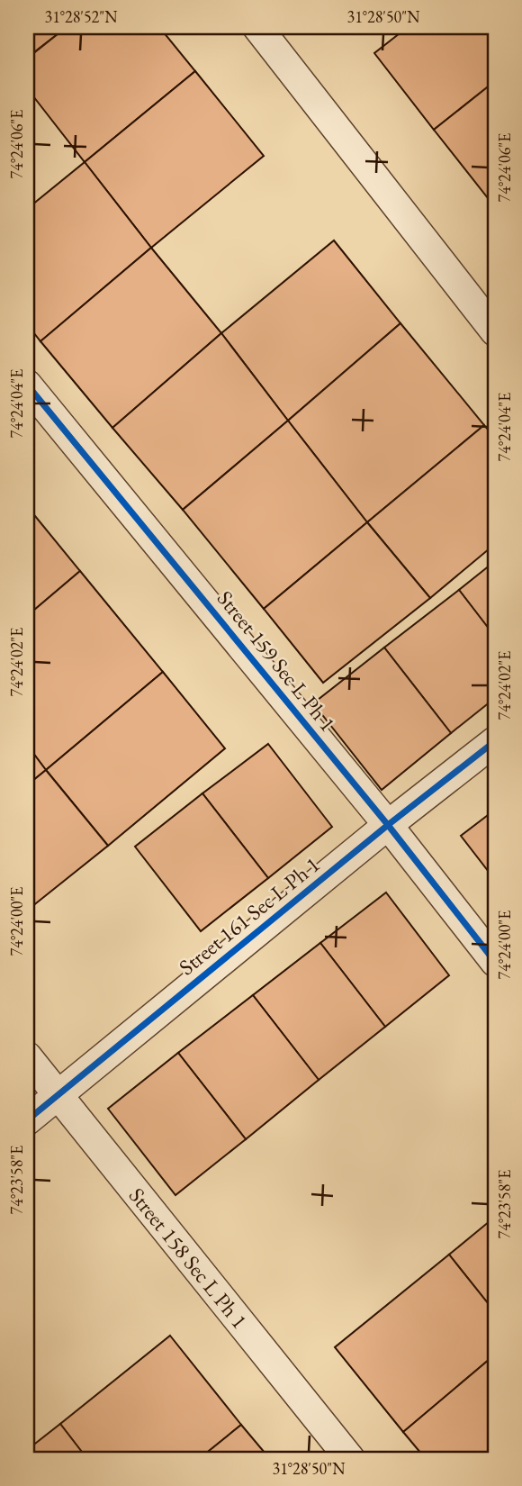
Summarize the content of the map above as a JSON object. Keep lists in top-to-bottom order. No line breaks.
{"streets":{"street":["Street 159 Sec L Ph 1","Street 161 Sec L Ph 1","Street 158 Sec L Ph 1"]},"crossings":[["Street 159 Sec L Ph 1","Street 161 Sec L Ph 1"],["Street 161 Sec L Ph 1","Street 158 Sec L Ph 1"]],"coordinates":["31°28'52\"N","31°28'50\"N","74°24'06\"E","74°24'04\"E","74°24'02\"E","74°24'00\"E","74°23'58\"E"]}
